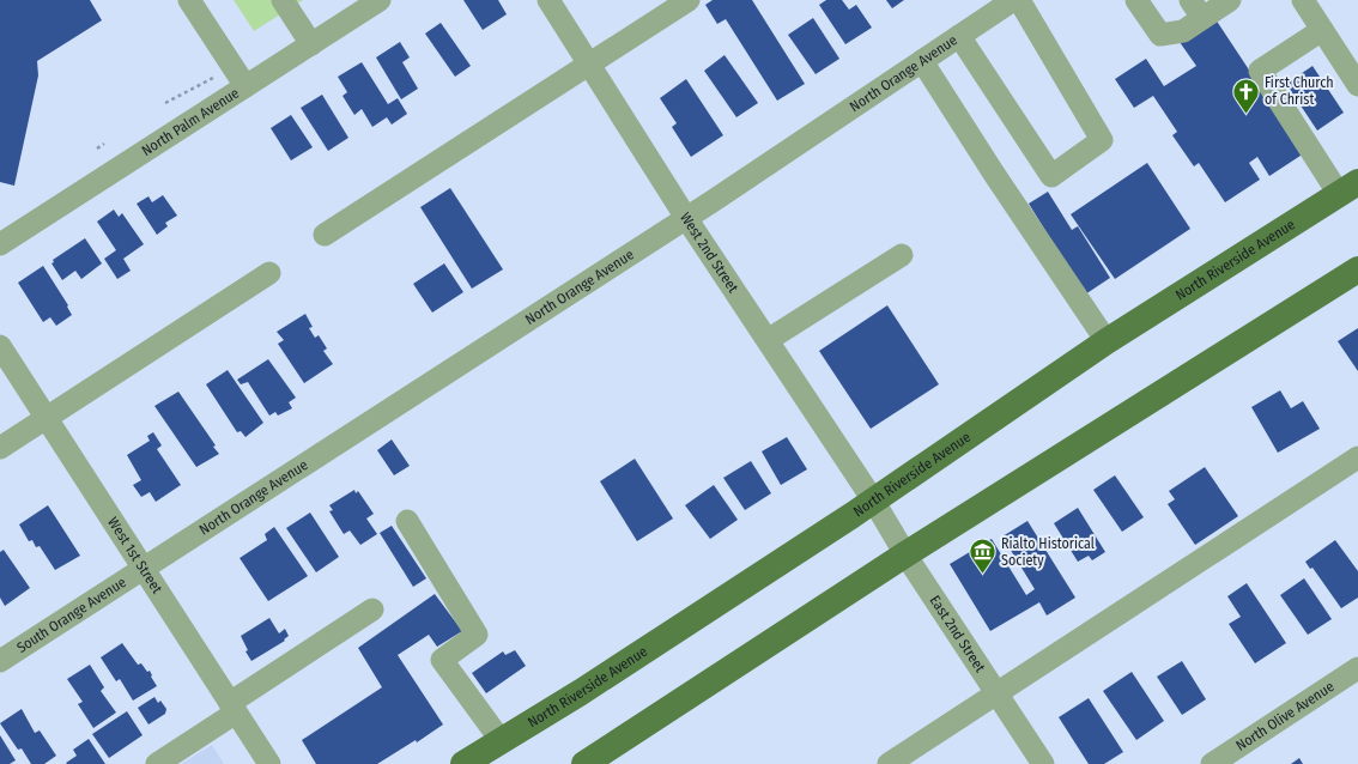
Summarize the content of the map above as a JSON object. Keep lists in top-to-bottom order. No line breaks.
{"streets":{"main road":["North Riverside Avenue"],"street":["North Orange Avenue","North Palm Avenue","West 2nd Street","West 1st Street","South Orange Avenue","East 2nd Street","North Olive Avenue"]},"crossings":[["North Orange Avenue","West 2nd Street"],["North Orange Avenue","West 1st Street"],["North Orange Avenue","South Orange Avenue"],["West 2nd Street","North Riverside Avenue"],["West 2nd Street","East 2nd Street"],["North Riverside Avenue","East 2nd Street"],["West 1st Street","South Orange Avenue"]],"places":{"church":["First Church of Christ"],"museum":["Rialto Historical Society"]}}
